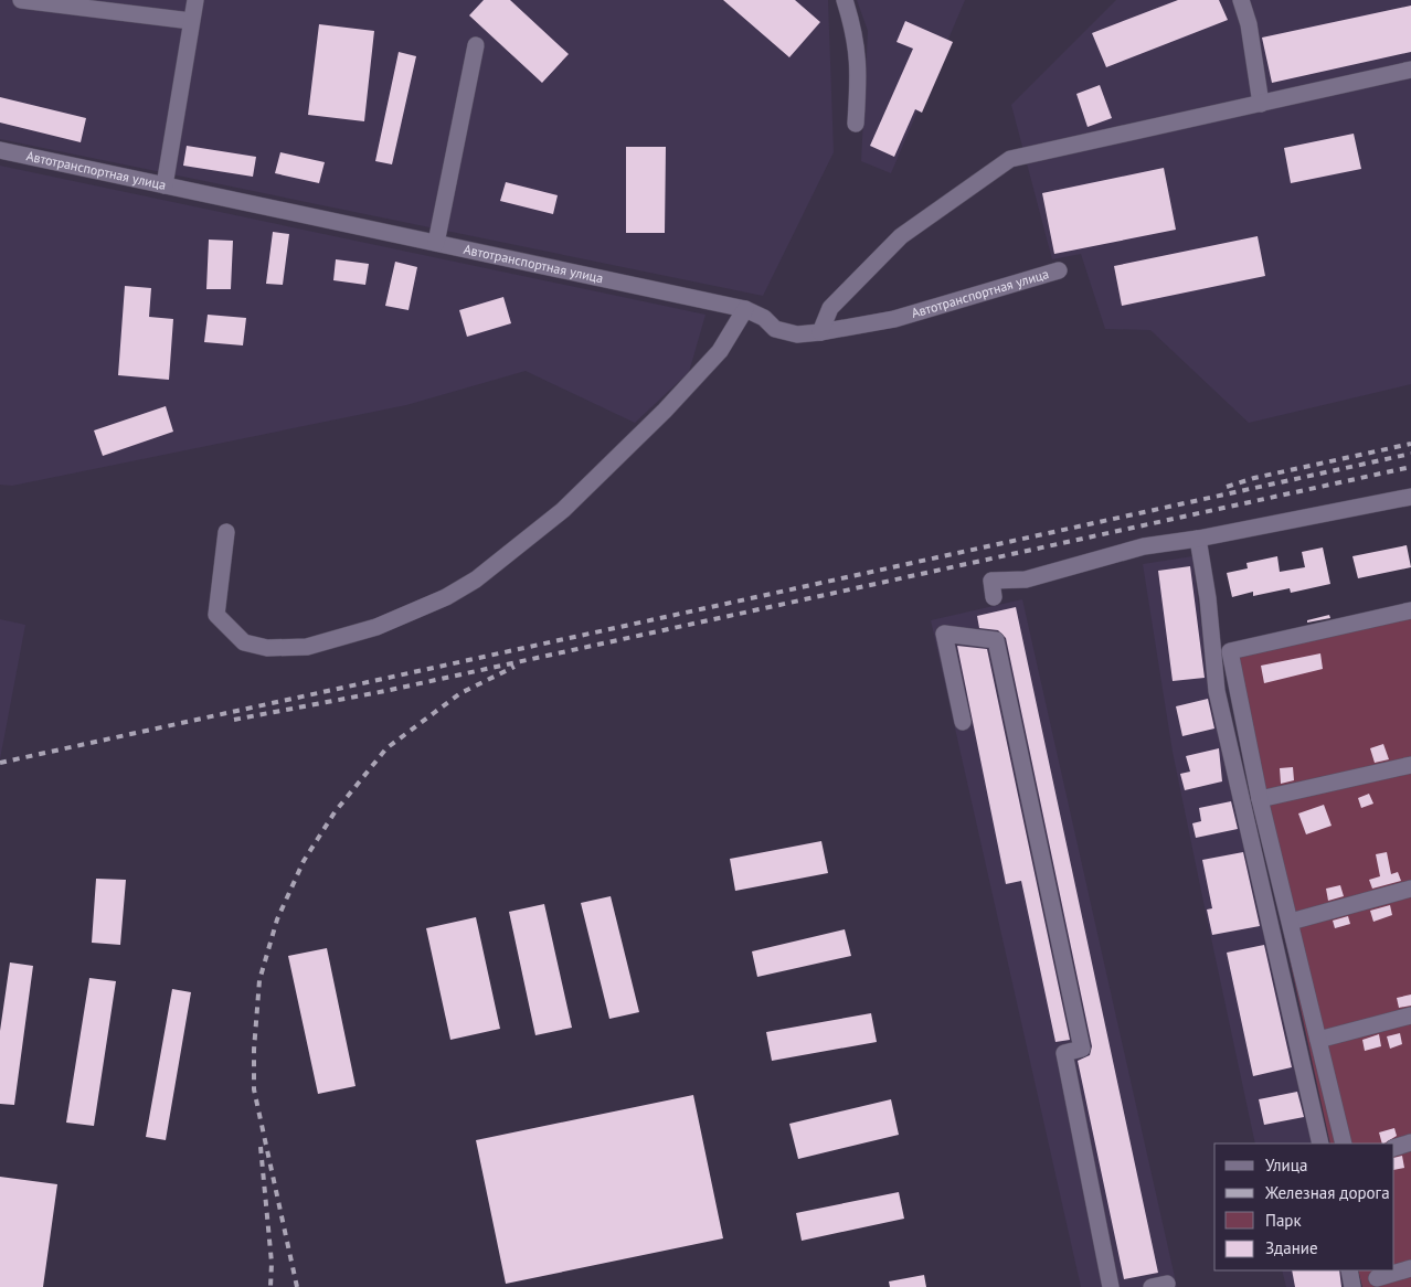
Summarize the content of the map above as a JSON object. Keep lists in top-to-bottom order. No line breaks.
{"streets":{"street":["Автотранспортная улица"]},"legend":["Улица","Железная дорога","Парк","Здание"]}
